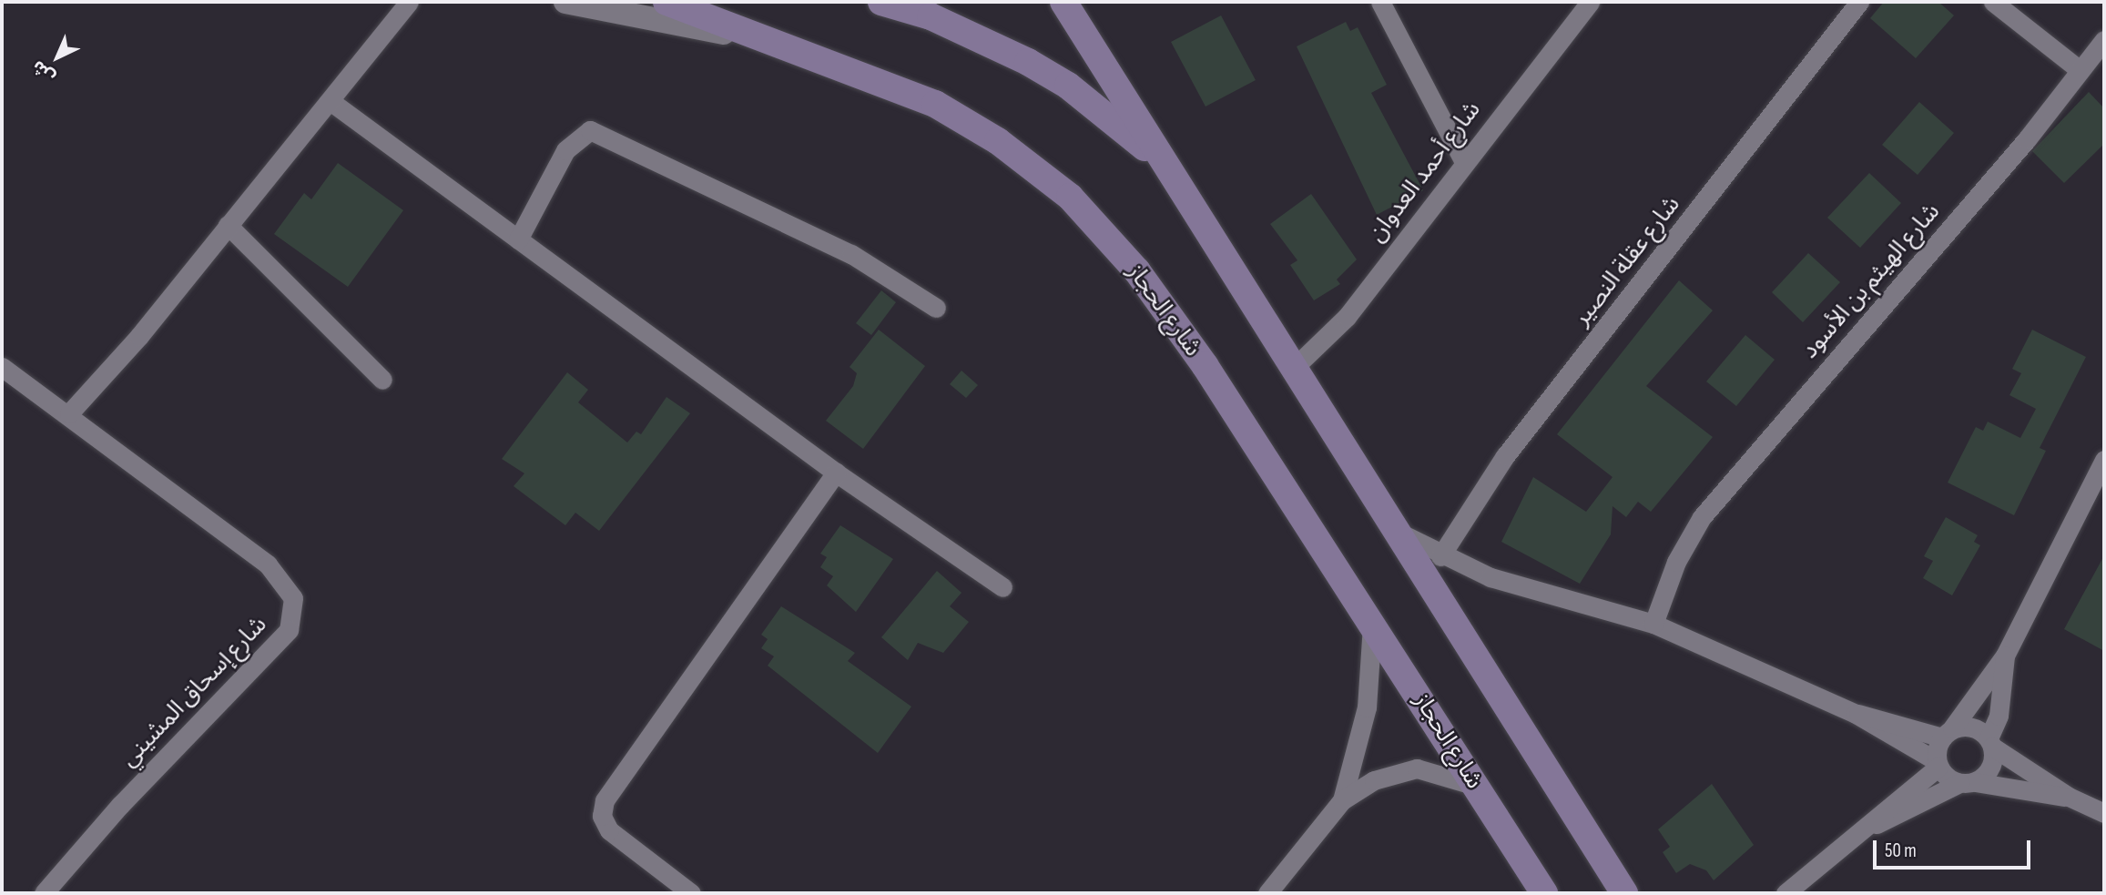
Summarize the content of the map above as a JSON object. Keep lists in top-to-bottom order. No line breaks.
{"streets":{"main road":["شارع الحجاز"],"street":["شارع أحمد العدوان","شارع عقلة النصير","شارع الهيثم بن الأسود","شارع إسحاق المشيني"]},"scale_bar":"50 m","north":"bottom left"}
